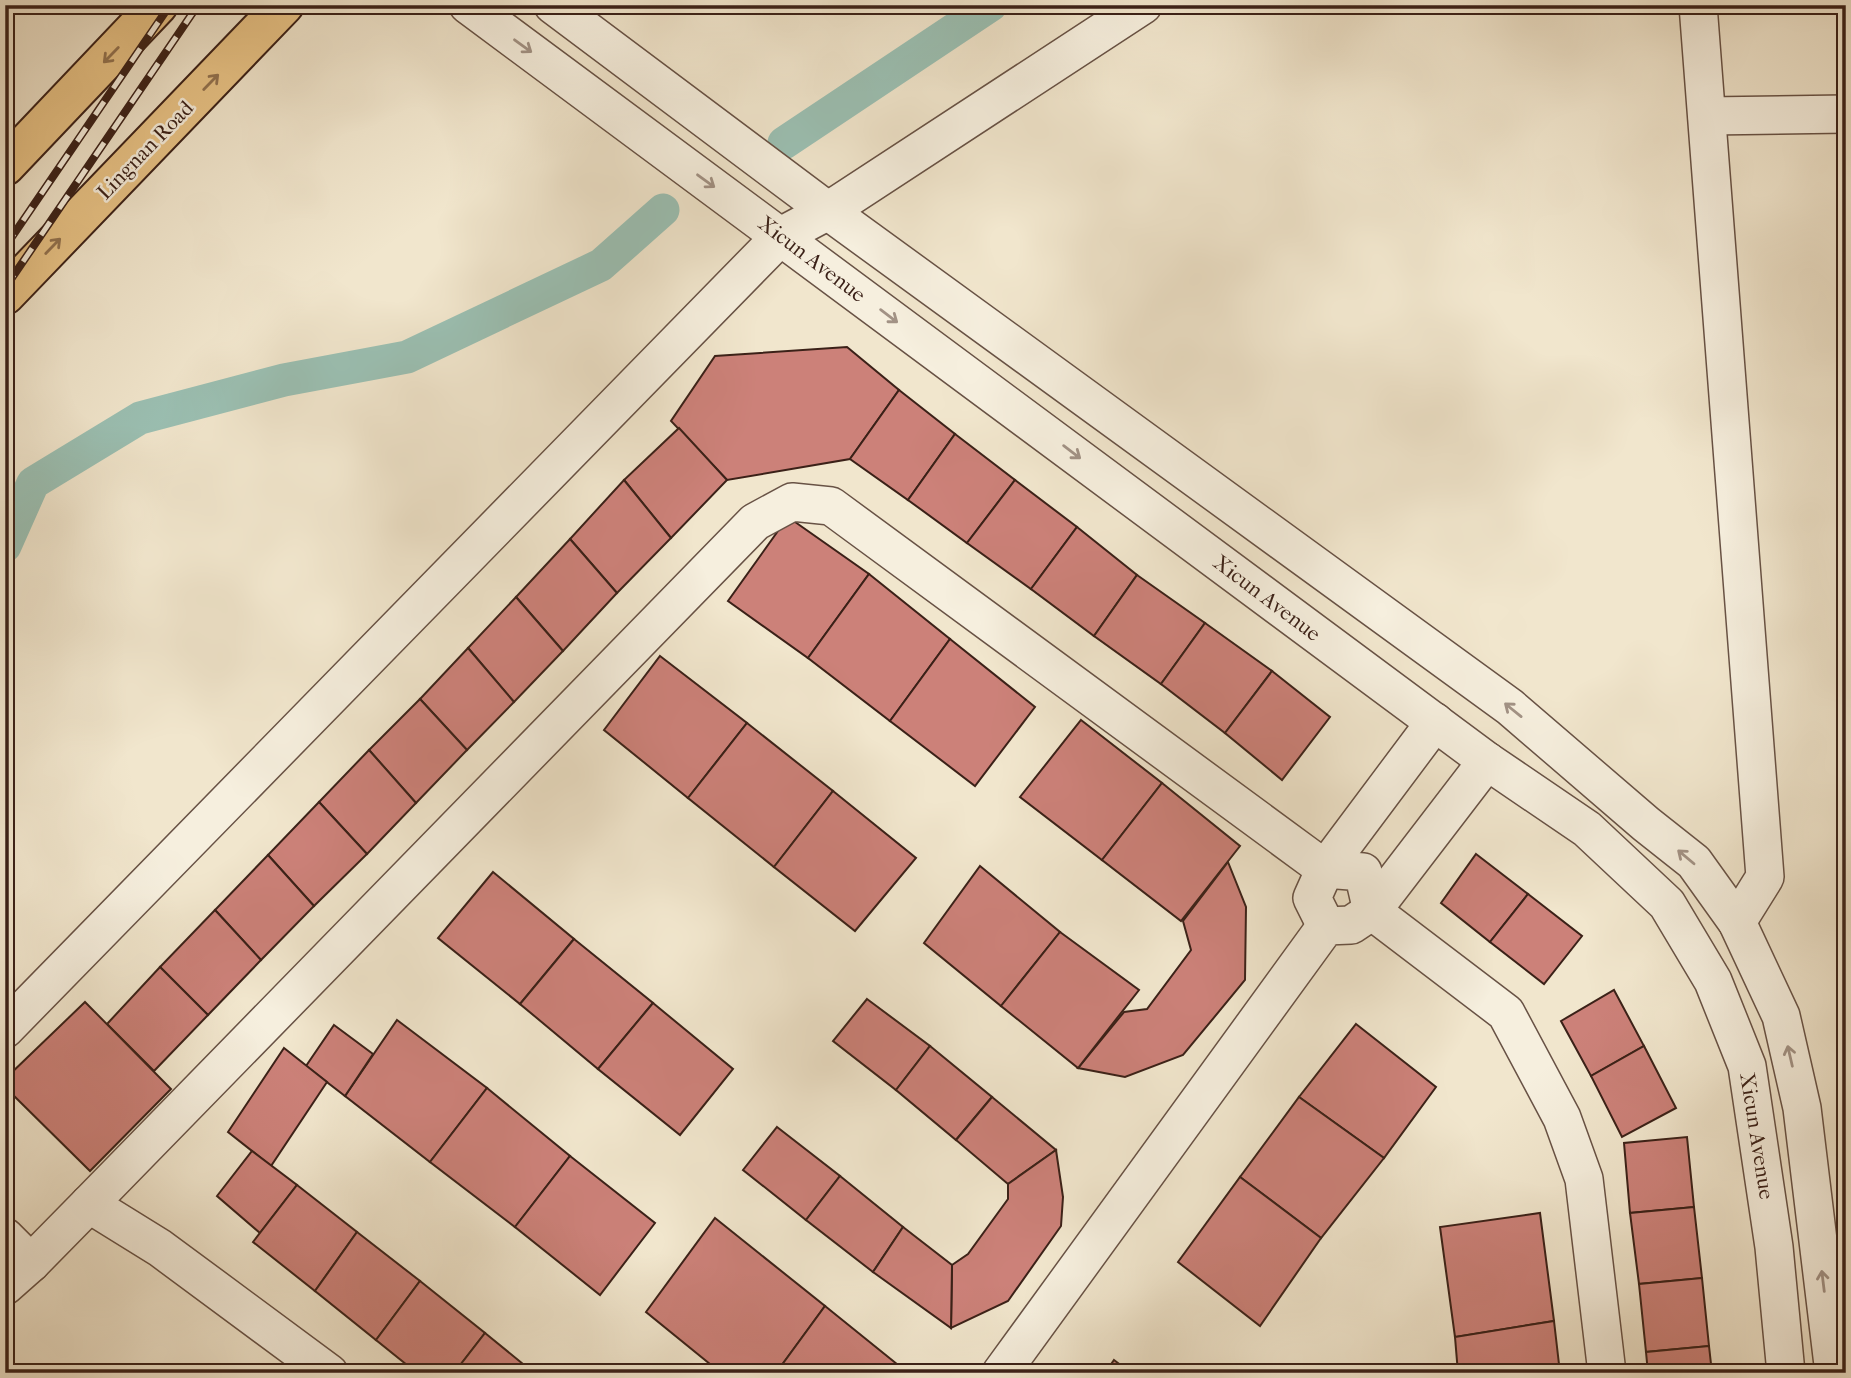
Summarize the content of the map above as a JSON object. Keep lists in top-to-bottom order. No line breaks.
{"streets":{"main road":["Lingnan Road"],"street":["Xicun Avenue"]}}
